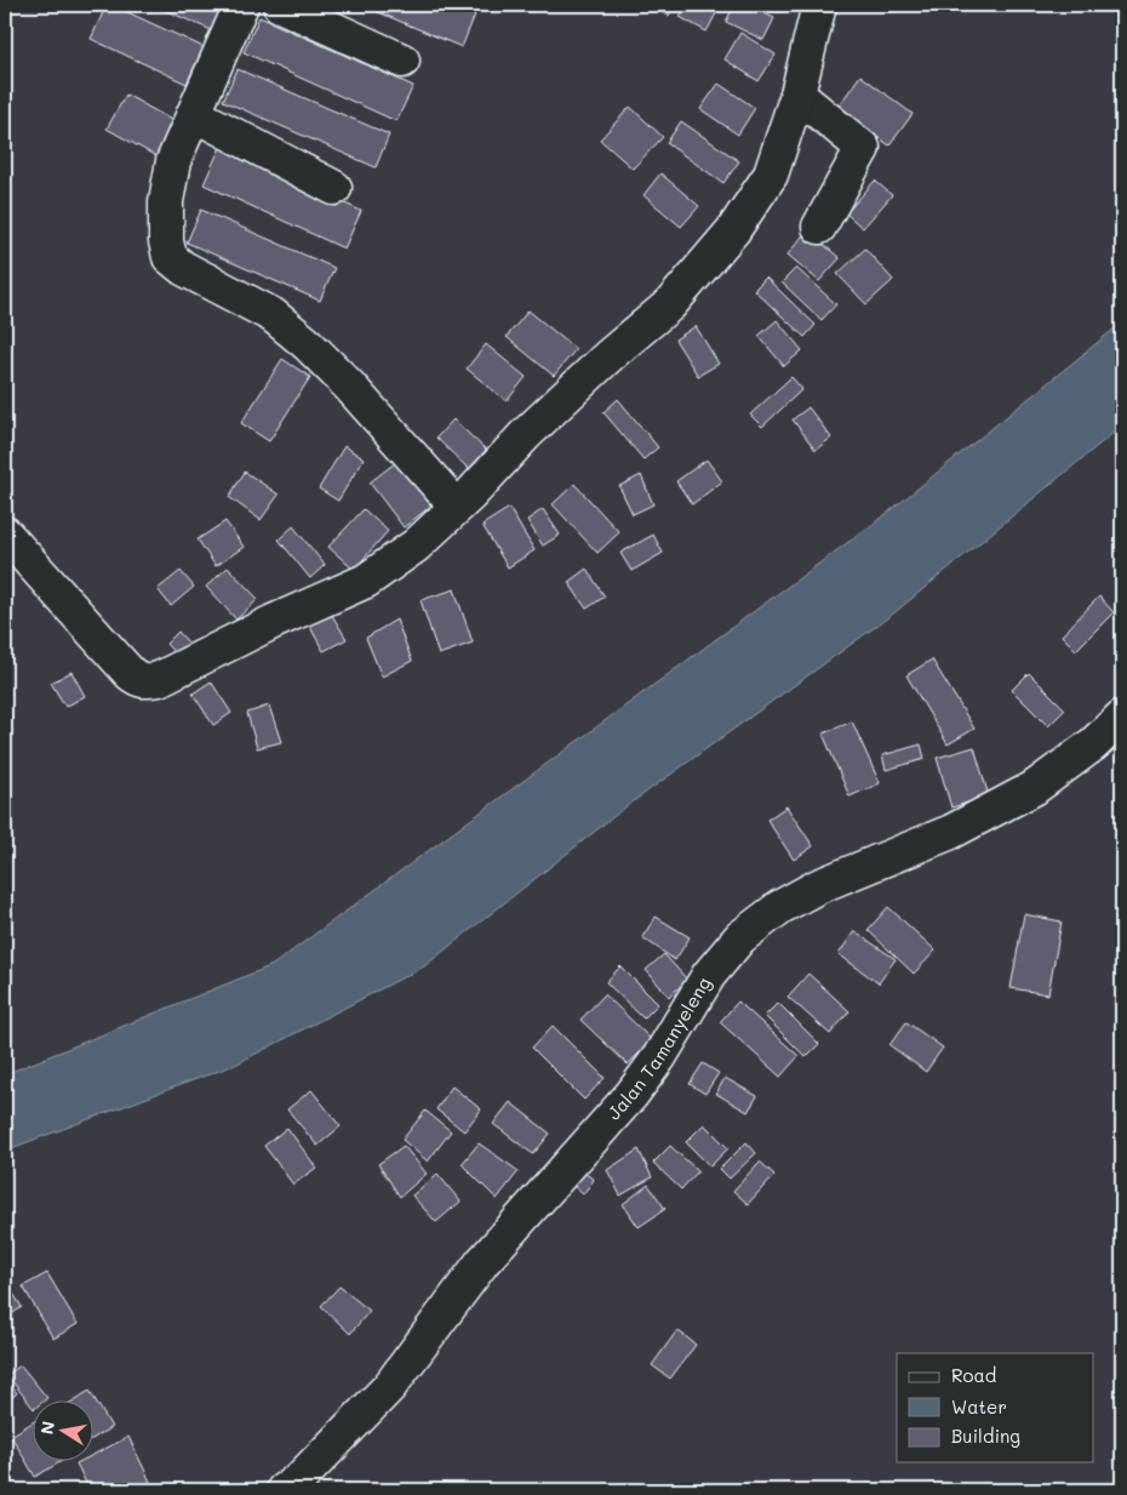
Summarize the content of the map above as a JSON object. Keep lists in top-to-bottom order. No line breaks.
{"streets":{"street":["Jalan Tamanyeleng"]},"legend":["Road","Water","Building"],"north":"left"}
